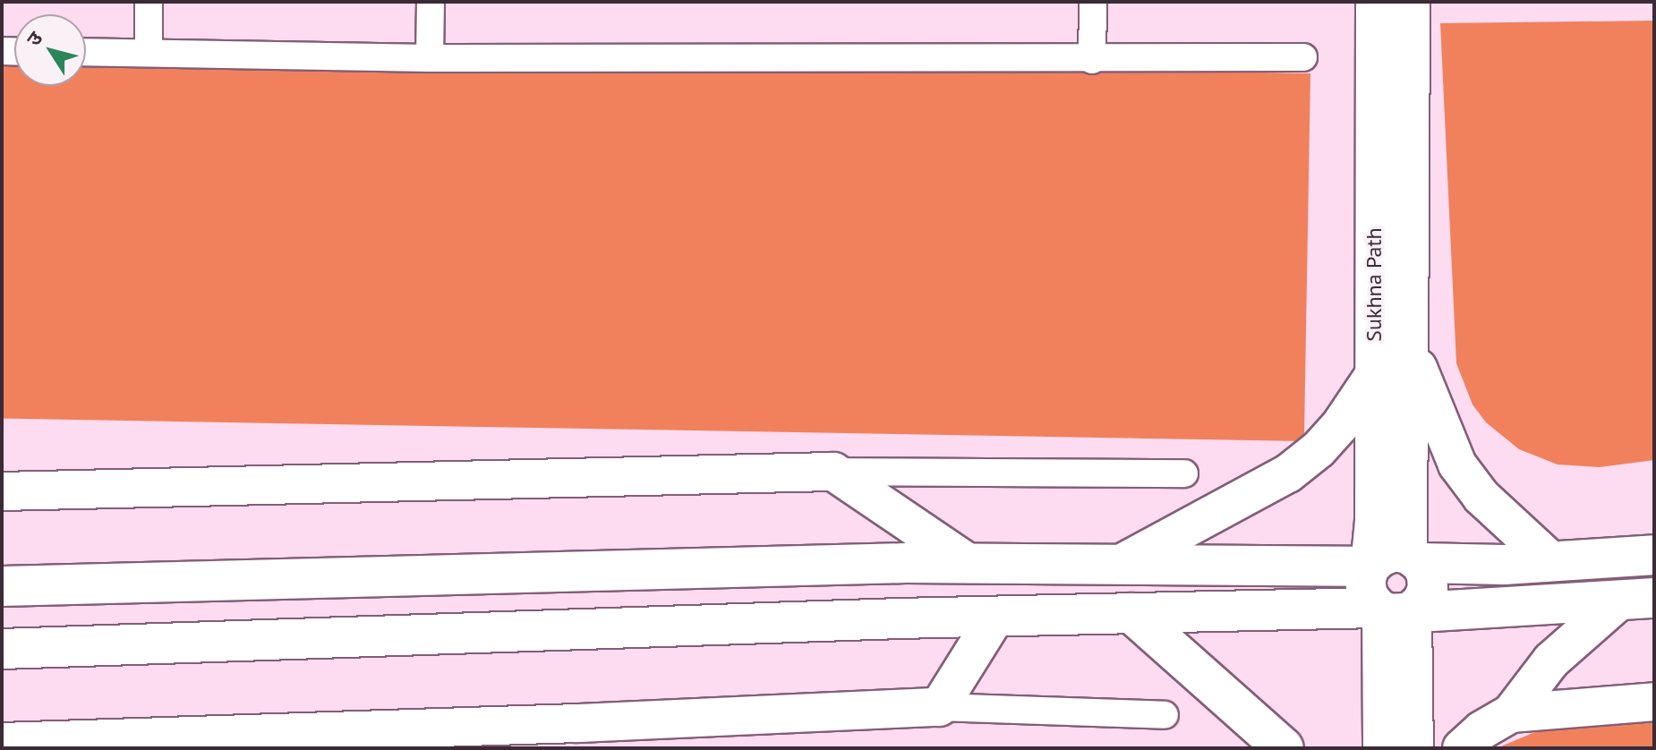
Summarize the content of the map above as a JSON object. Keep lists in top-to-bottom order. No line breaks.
{"streets":{"street":["Sukhna Path"]},"north":"top left"}
